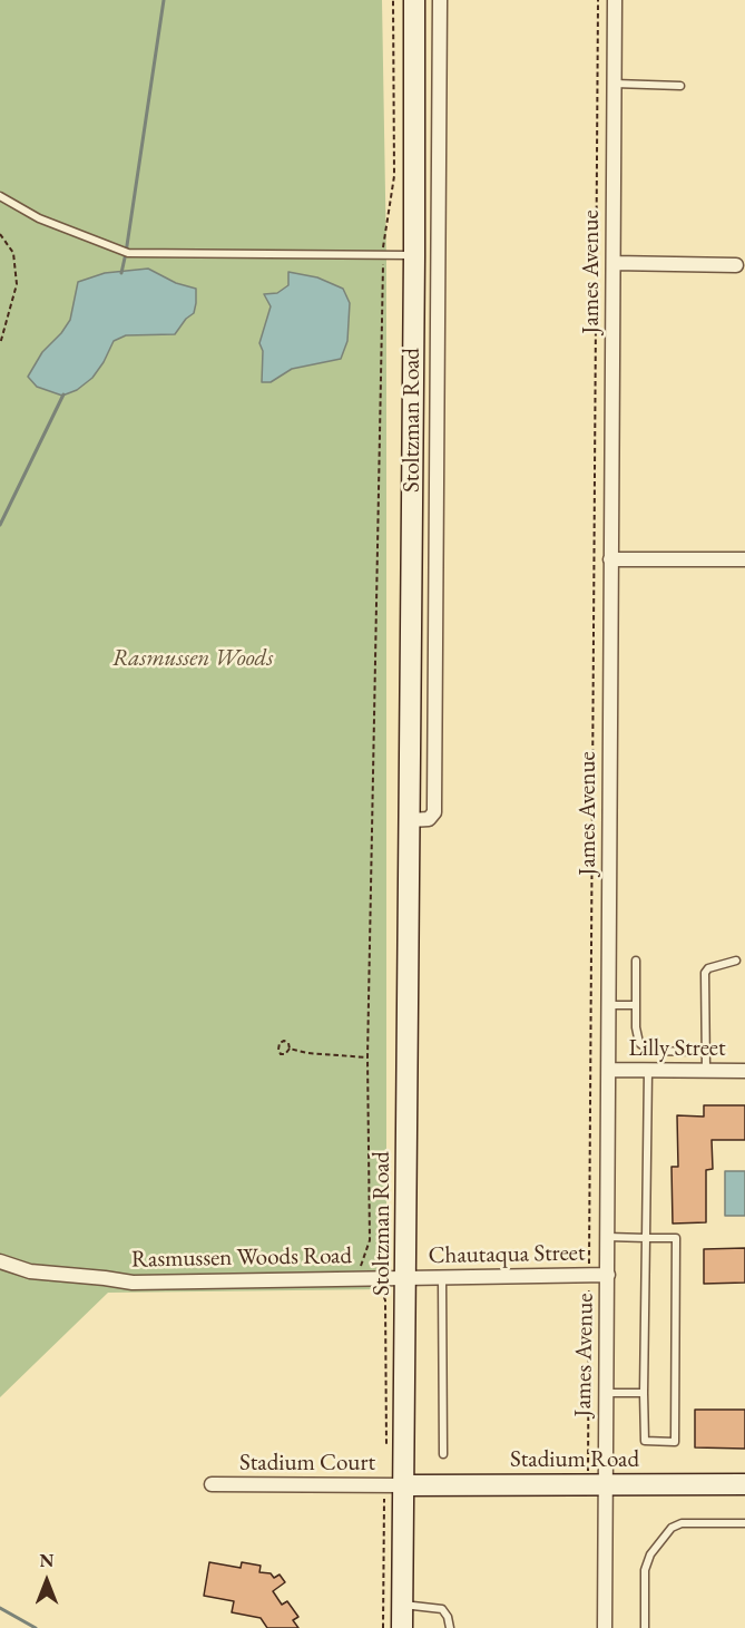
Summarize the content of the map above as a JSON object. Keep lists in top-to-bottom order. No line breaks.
{"streets":{"street":["James Avenue","Stoltzman Road","Lilly Street","Chautaqua Street","Rasmussen Woods Road","Stadium Road","Stadium Court"]},"crossings":[["James Avenue","Lilly Street"],["James Avenue","Chautaqua Street"],["James Avenue","Stadium Road"],["Stoltzman Road","Chautaqua Street"],["Stoltzman Road","Rasmussen Woods Road"],["Stoltzman Road","Stadium Road"],["Stoltzman Road","Stadium Court"],["Chautaqua Street","Rasmussen Woods Road"],["Stadium Road","Stadium Court"]],"parks":["Rasmussen Woods"],"north":"top"}
